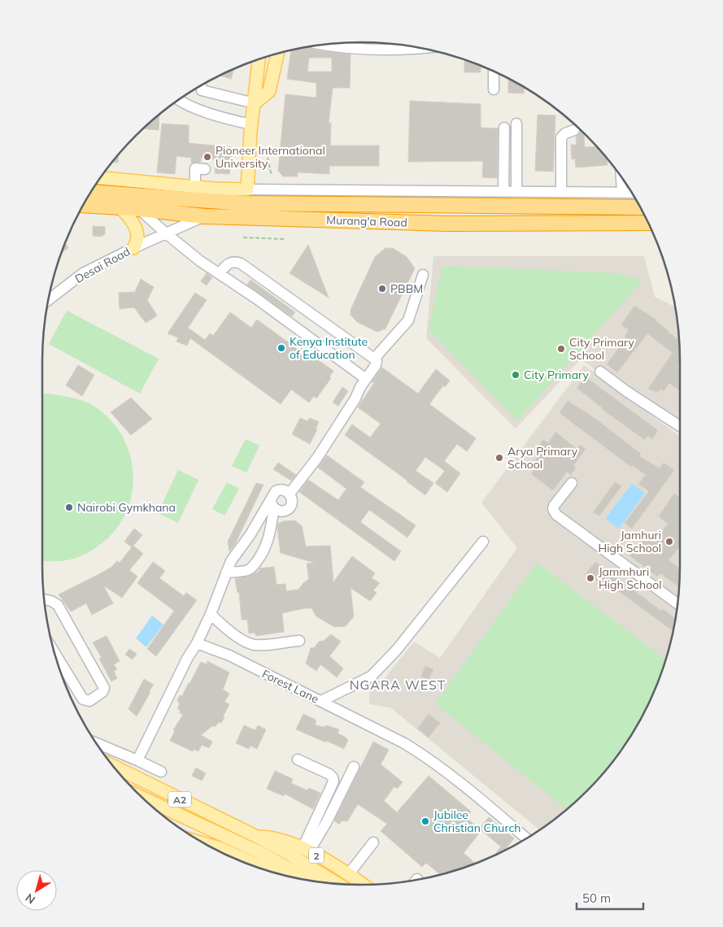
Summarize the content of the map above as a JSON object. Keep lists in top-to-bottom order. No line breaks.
{"streets":{"highway":["Murang'a Road"],"main road":["A2","2"],"street":["Desai Road","Forest Lane"]},"crossings":[["Murang'a Road","Desai Road"],["A2","2"]],"districts":["NGARA WEST"],"places":["Pioneer International University","PBBM","Kenya Institute of Education","City Primary School","City Primary","Arya Primary School","Nairobi Gymkhana","Jamhuri High School","Jammhuri High School","Jubilee Christian Church"],"scale_bar":"50 m","north":"bottom left"}
